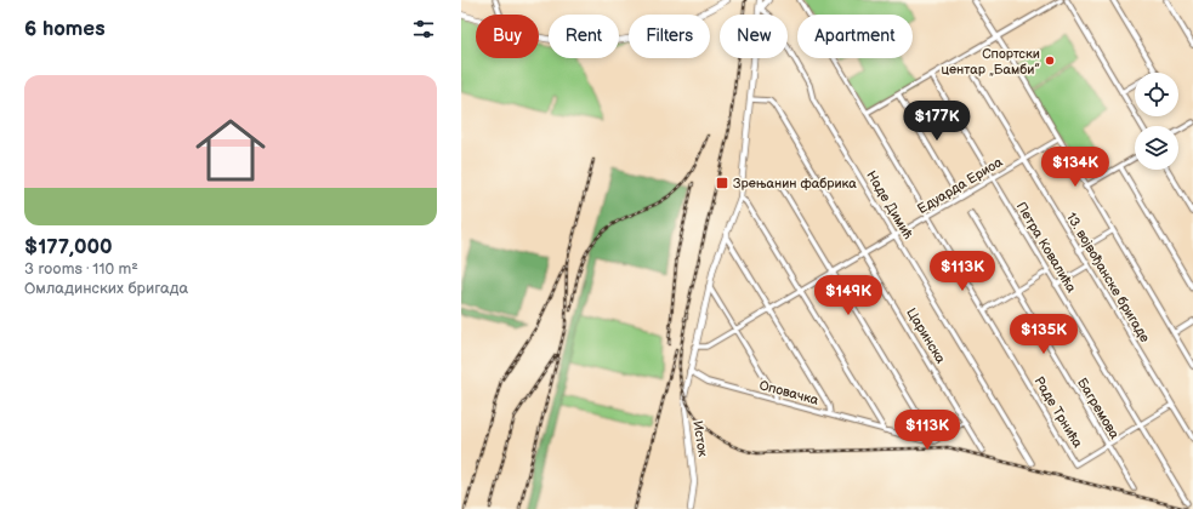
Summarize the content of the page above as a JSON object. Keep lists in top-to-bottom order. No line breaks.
{"streets":{"main road":["Исток"],"street":["Едуарда Ериоа","Наде Димић","Петра Ковалића","13. војвођанске бригаде","Царинска","Оповачка","Багремова","Раде Трнића"]},"crossings":[["Едуарда Ериоа","Наде Димић"],["Едуарда Ериоа","Петра Ковалића"],["Едуарда Ериоа","13. војвођанске бригаде"],["Едуарда Ериоа","Царинска"],["Едуарда Ериоа","Раде Трнића"],["Едуарда Ериоа","Исток"],["Петра Ковалића","Раде Трнића"],["13. војвођанске бригаде","Раде Трнића"],["Оповачка","Исток"],["Багремова","Раде Трнића"]],"places":{"other":["Спортски центар „Бамби”"],"transit":["Зрењанин фабрика"]},"page":{"heading":"6 homes","chip":["Buy","Rent","Filters","New","Apartment"],"list":[{"name":"$177,000","note":"3 rooms · 110 m² · Омладинских бригада"}],"price":["$177K","$134K","$113K","$149K","$135K","$113K"]}}
